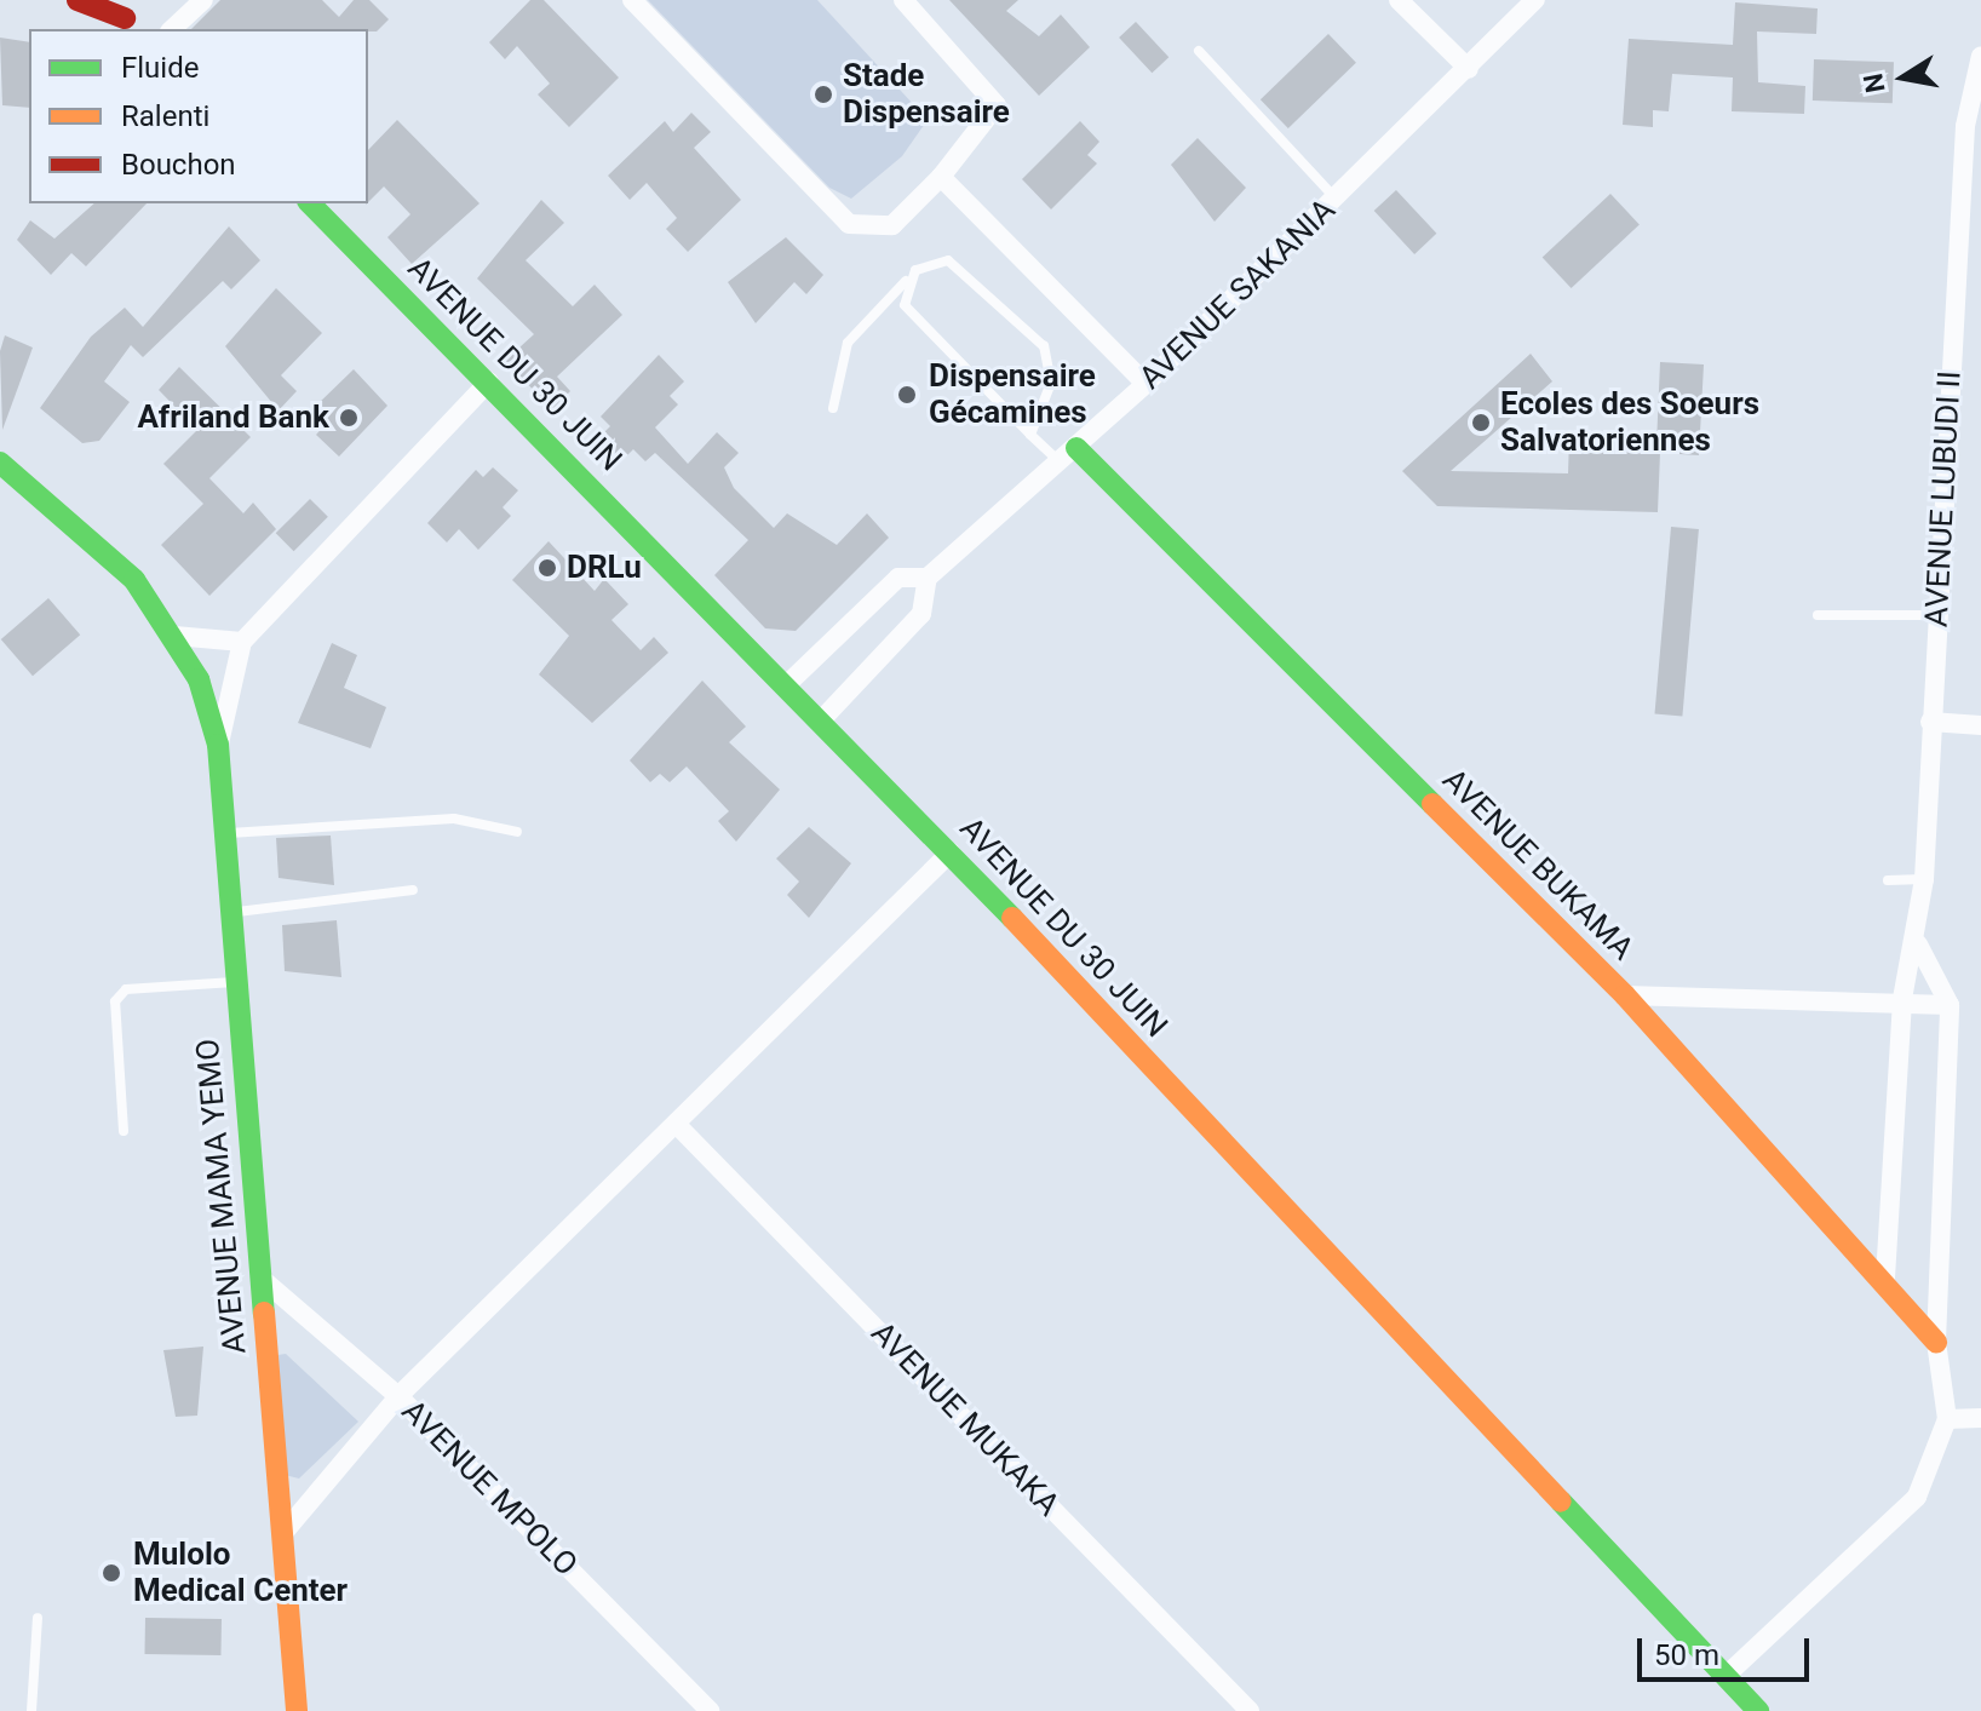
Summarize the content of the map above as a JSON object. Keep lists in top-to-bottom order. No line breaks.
{"streets":{"street":["AVENUE SAKANIA","AVENUE DU 30 JUIN","AVENUE LUBUDI II","AVENUE BUKAMA","AVENUE MAMA YEMO","AVENUE MUKAKA","AVENUE MPOLO"]},"crossings":[["AVENUE SAKANIA","AVENUE BUKAMA"],["AVENUE LUBUDI II","AVENUE BUKAMA"],["AVENUE MAMA YEMO","AVENUE MPOLO"]],"places":["Stade Dispensaire","Dispensaire Gécamines","Afriland Bank","Ecoles des Soeurs Salvatoriennes","DRLu","Mulolo Medical Center"],"legend":["Fluide","Ralenti","Bouchon"],"scale_bar":"50 m","north":"left"}
